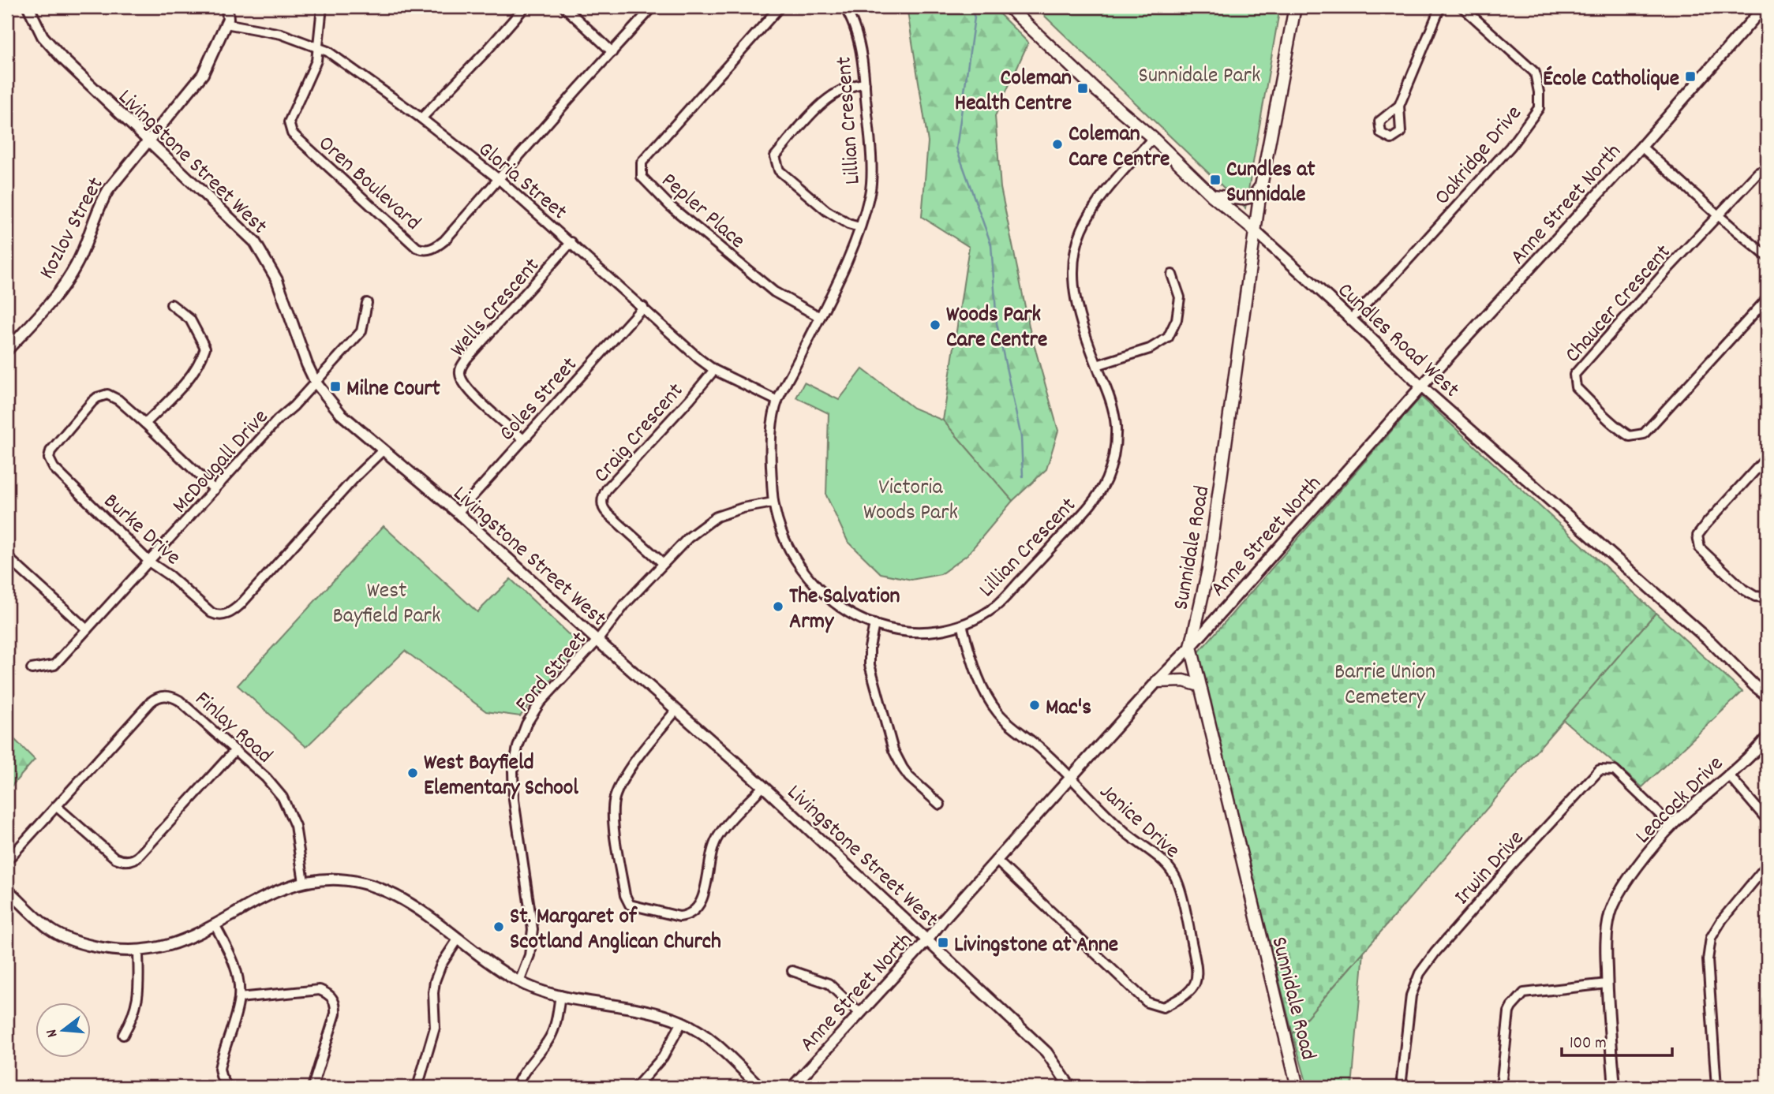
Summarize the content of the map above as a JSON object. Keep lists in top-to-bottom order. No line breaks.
{"streets":{"main road":["Cundles Road West","Sunnidale Road"],"street":["Lillian Crescent","Oakridge Drive","Livingstone Street West","Gloria Street","Oren Boulevard","Anne Street North","Pepler Place","Kozlov Street","Chaucer Crescent","Wells Crescent","Coles Street","Craig Crescent","McDougall Drive","Burke Drive","Ford Street","Finlay Road","Leacock Drive","Janice Drive","Irwin Drive"]},"crossings":[["Lillian Crescent","Gloria Street"],["Lillian Crescent","Pepler Place"],["Lillian Crescent","Cundles Road West"],["Lillian Crescent","Ford Street"],["Lillian Crescent","Janice Drive"],["Oakridge Drive","Cundles Road West"],["Livingstone Street West","Anne Street North"],["Livingstone Street West","Kozlov Street"],["Livingstone Street West","Coles Street"],["Livingstone Street West","McDougall Drive"],["Livingstone Street West","Burke Drive"],["Livingstone Street West","Ford Street"],["Gloria Street","Oren Boulevard"],["Gloria Street","Kozlov Street"],["Gloria Street","Wells Crescent"],["Gloria Street","Coles Street"],["Gloria Street","Craig Crescent"],["Anne Street North","Cundles Road West"],["Anne Street North","Sunnidale Road"],["Anne Street North","Janice Drive"],["Wells Crescent","Coles Street"],["Cundles Road West","Sunnidale Road"],["Craig Crescent","Ford Street"],["McDougall Drive","Burke Drive"],["Leacock Drive","Irwin Drive"]],"parks":["Sunnidale Park","Victoria Woods Park","West Bayfield Park","Barrie Union Cemetery"],"places":{"transit":["École Catholique","Coleman Health Centre","Cundles at Sunnidale","Milne Court","Livingstone at Anne"],"other":["Coleman Care Centre","Woods Park Care Centre","The Salvation Army","Mac's","West Bayfield Elementary School","St. Margaret of Scotland Anglican Church"]},"scale_bar":"100 m","north":"left"}
